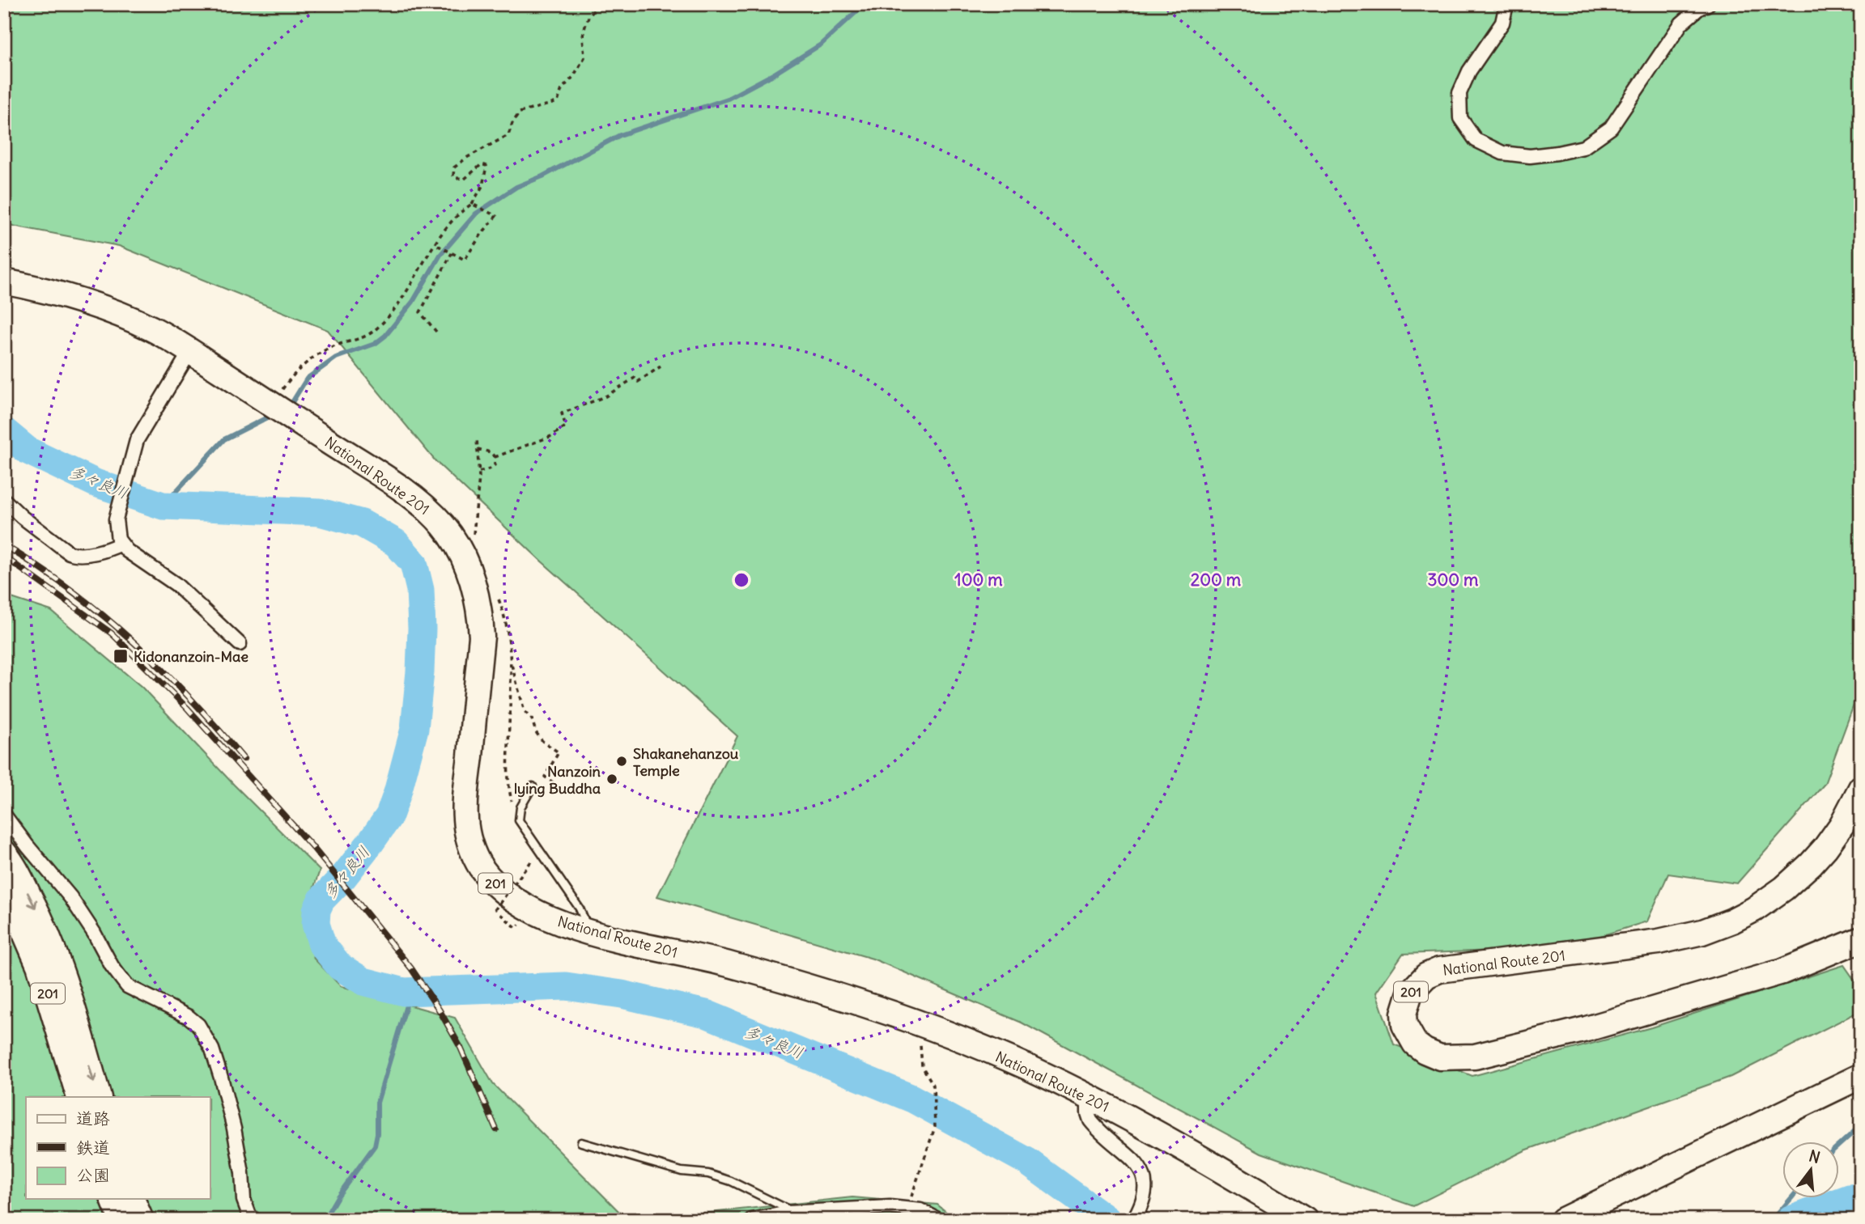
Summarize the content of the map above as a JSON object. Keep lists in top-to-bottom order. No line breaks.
{"streets":{"highway":["National Route 201","201"]},"water":["多々良川"],"places":{"transit":["Kidonanzoin-Mae"],"other":["Shakanehanzou Temple","Nanzoin lying Buddha"]},"legend":["道路","鉄道","公園"],"north":"top","rings":["100 m","200 m","300 m"]}
